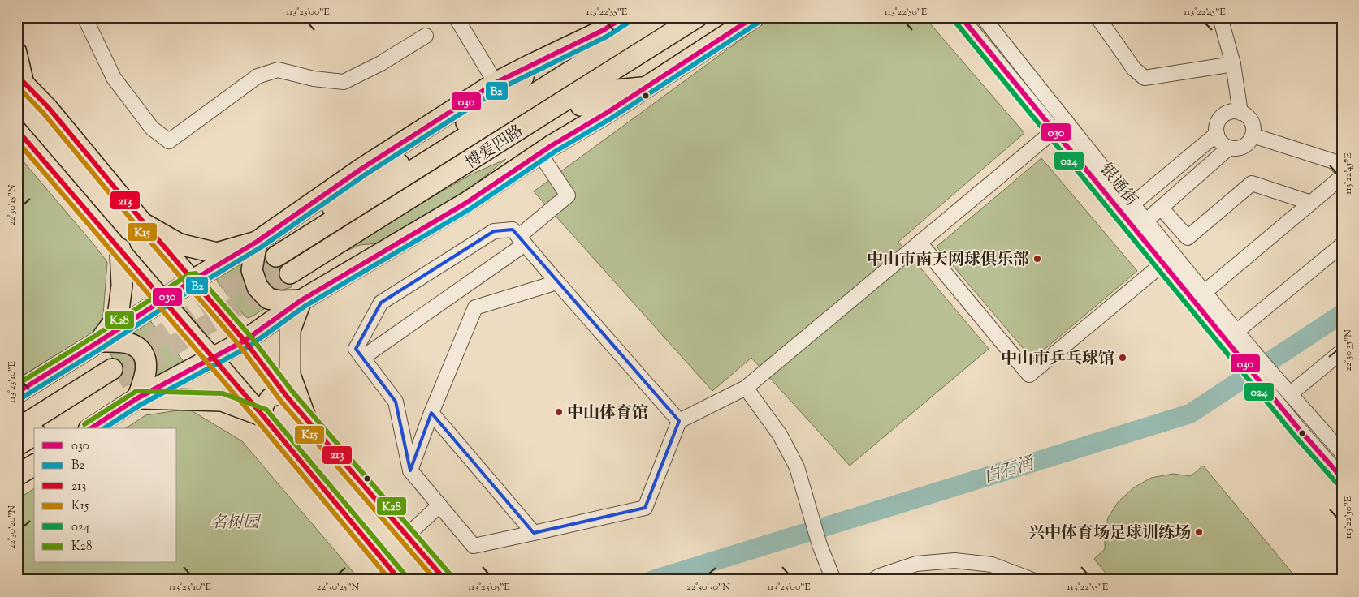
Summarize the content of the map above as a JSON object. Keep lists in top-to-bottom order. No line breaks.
{"streets":{"highway":["博爱四路"],"street":["银通街"]},"water":["白石涌"],"parks":["名树园"],"places":["中山市南天网球俱乐部","中山市乒乓球馆","中山体育馆","兴中体育场足球训练场"],"lines":["transit line 030","transit line 024","transit line B2","transit line 213","transit line K15","transit line K28"],"legend":["030","B2","213","K15","024","K28"],"coordinates":["113°23'00\"E","113°22'55\"E","113°22'50\"E","113°22'45\"E","22°30'15\"N","22°30'35\"N","113°23'10\"E","22°30'20\"N","22°30'25\"N","113°23'05\"E","22°30'30\"N"]}
